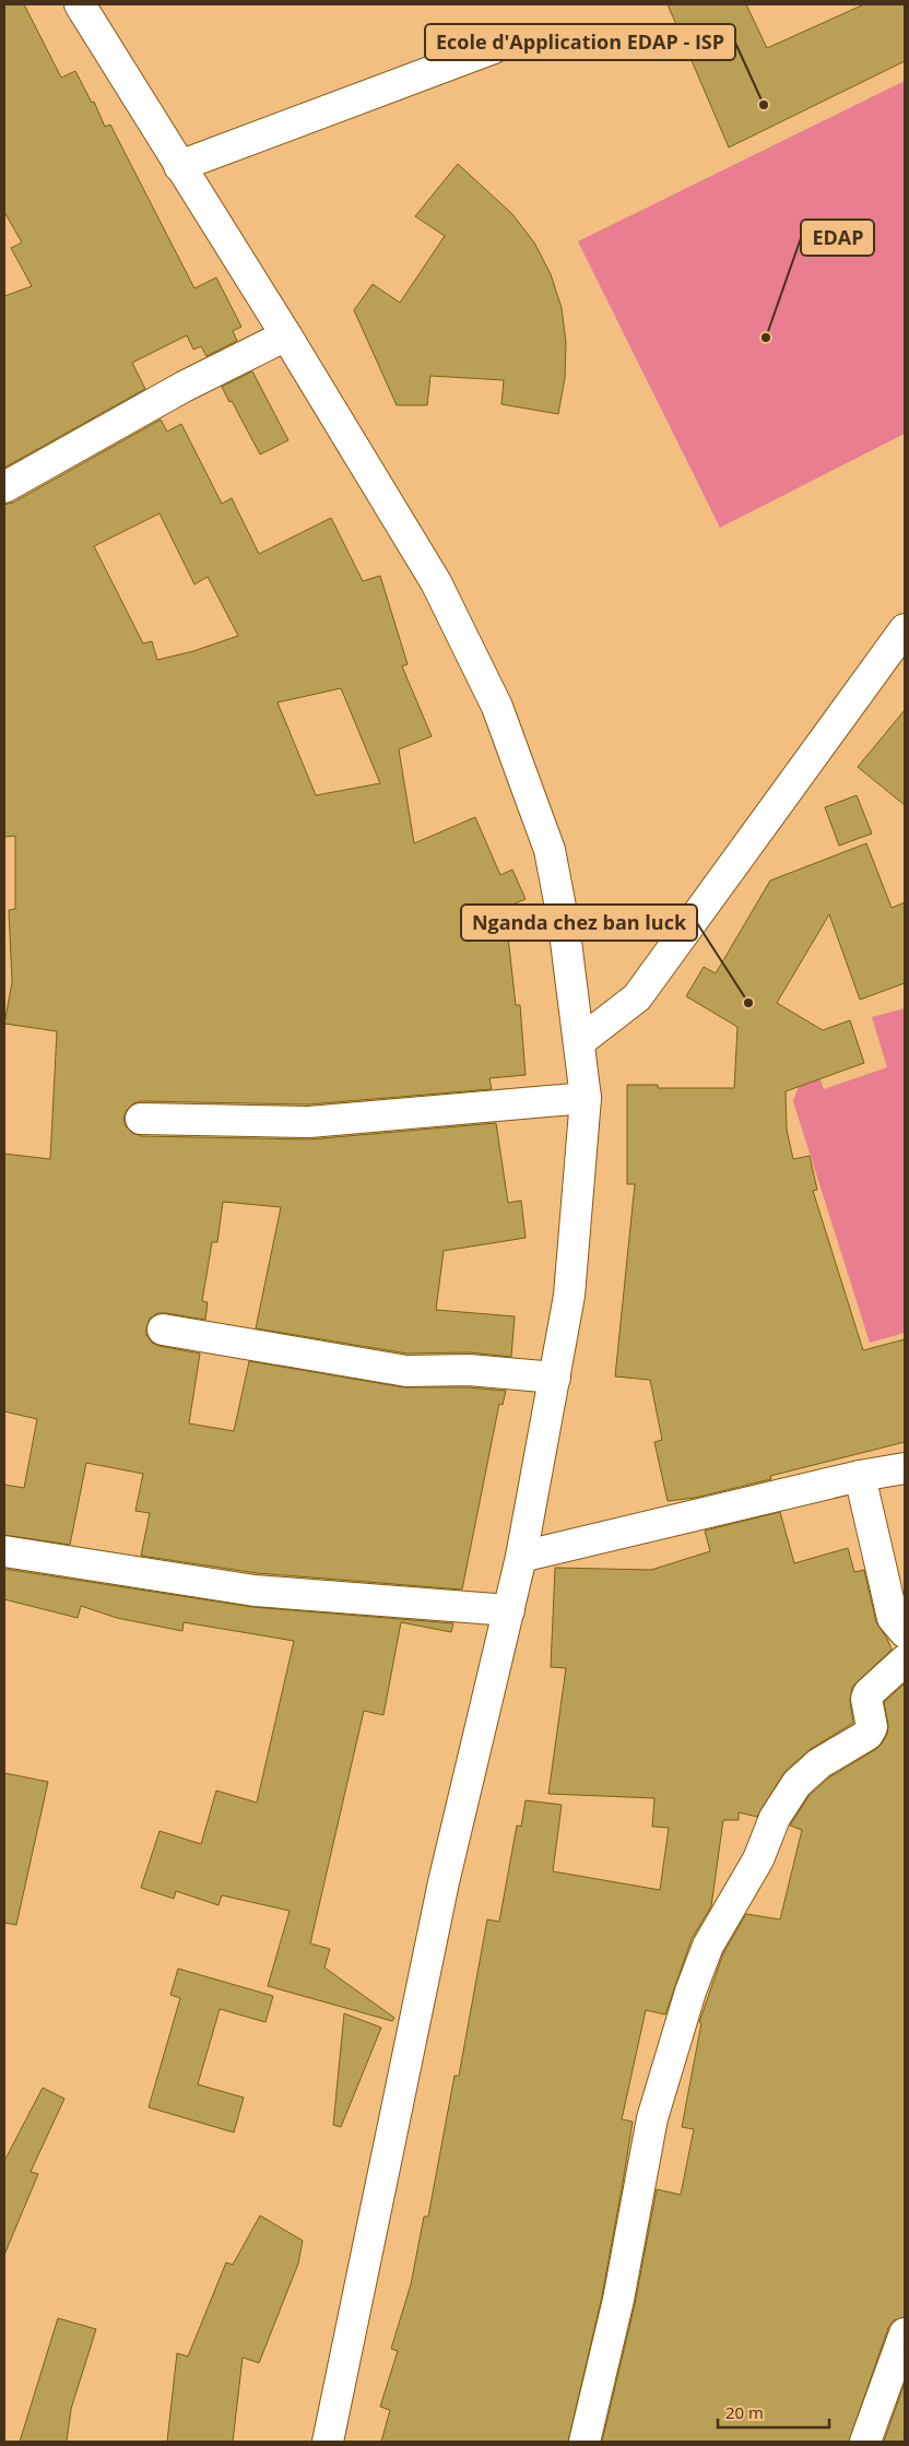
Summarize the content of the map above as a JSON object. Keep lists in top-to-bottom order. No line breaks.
{"places":["Ecole d'Application EDAP - ISP","EDAP","Nganda chez ban luck"],"scale_bar":"20 m"}
